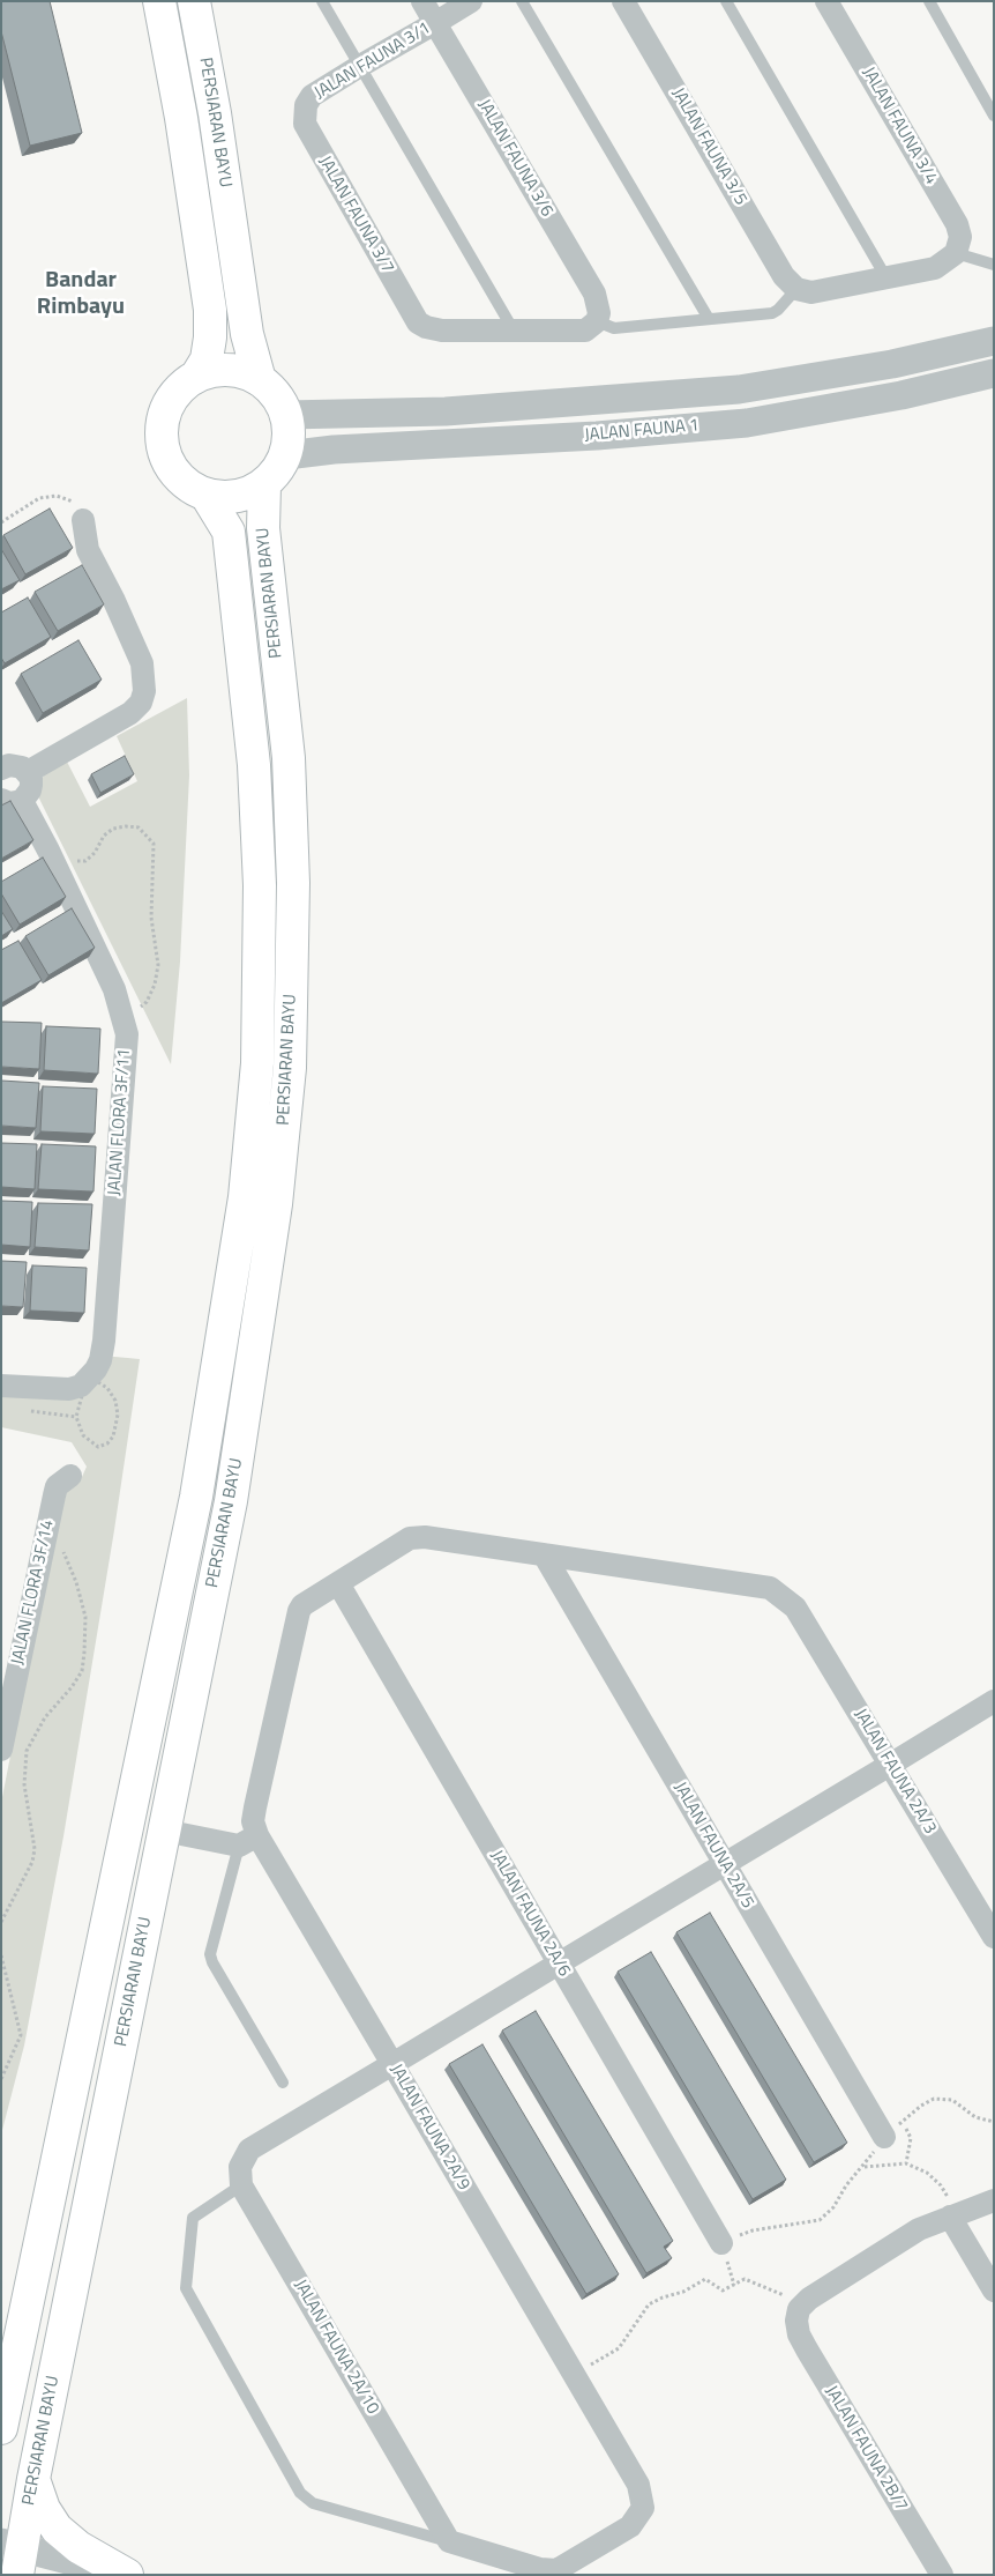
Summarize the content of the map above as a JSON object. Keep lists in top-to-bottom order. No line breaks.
{"streets":{"main road":["PERSIARAN BAYU"],"street":["JALAN FAUNA 3/1","JALAN FAUNA 3/4","JALAN FAUNA 3/5","JALAN FAUNA 3/6","JALAN FAUNA 3/7","JALAN FAUNA 1","JALAN FLORA 3F/11","JALAN FLORA 3F/14","JALAN FAUNA 2A/3","JALAN FAUNA 2A/5","JALAN FAUNA 2A/6","JALAN FAUNA 2A/9","JALAN FAUNA 2A/10","JALAN FAUNA 2B/7"]},"crossings":[["JALAN FAUNA 3/1","JALAN FAUNA 3/6"],["JALAN FAUNA 3/1","JALAN FAUNA 3/7"],["PERSIARAN BAYU","JALAN FAUNA 1"],["JALAN FAUNA 2A/3","JALAN FAUNA 2A/5"],["JALAN FAUNA 2A/9","JALAN FAUNA 2A/10"]],"districts":["Bandar Rimbayu"]}
